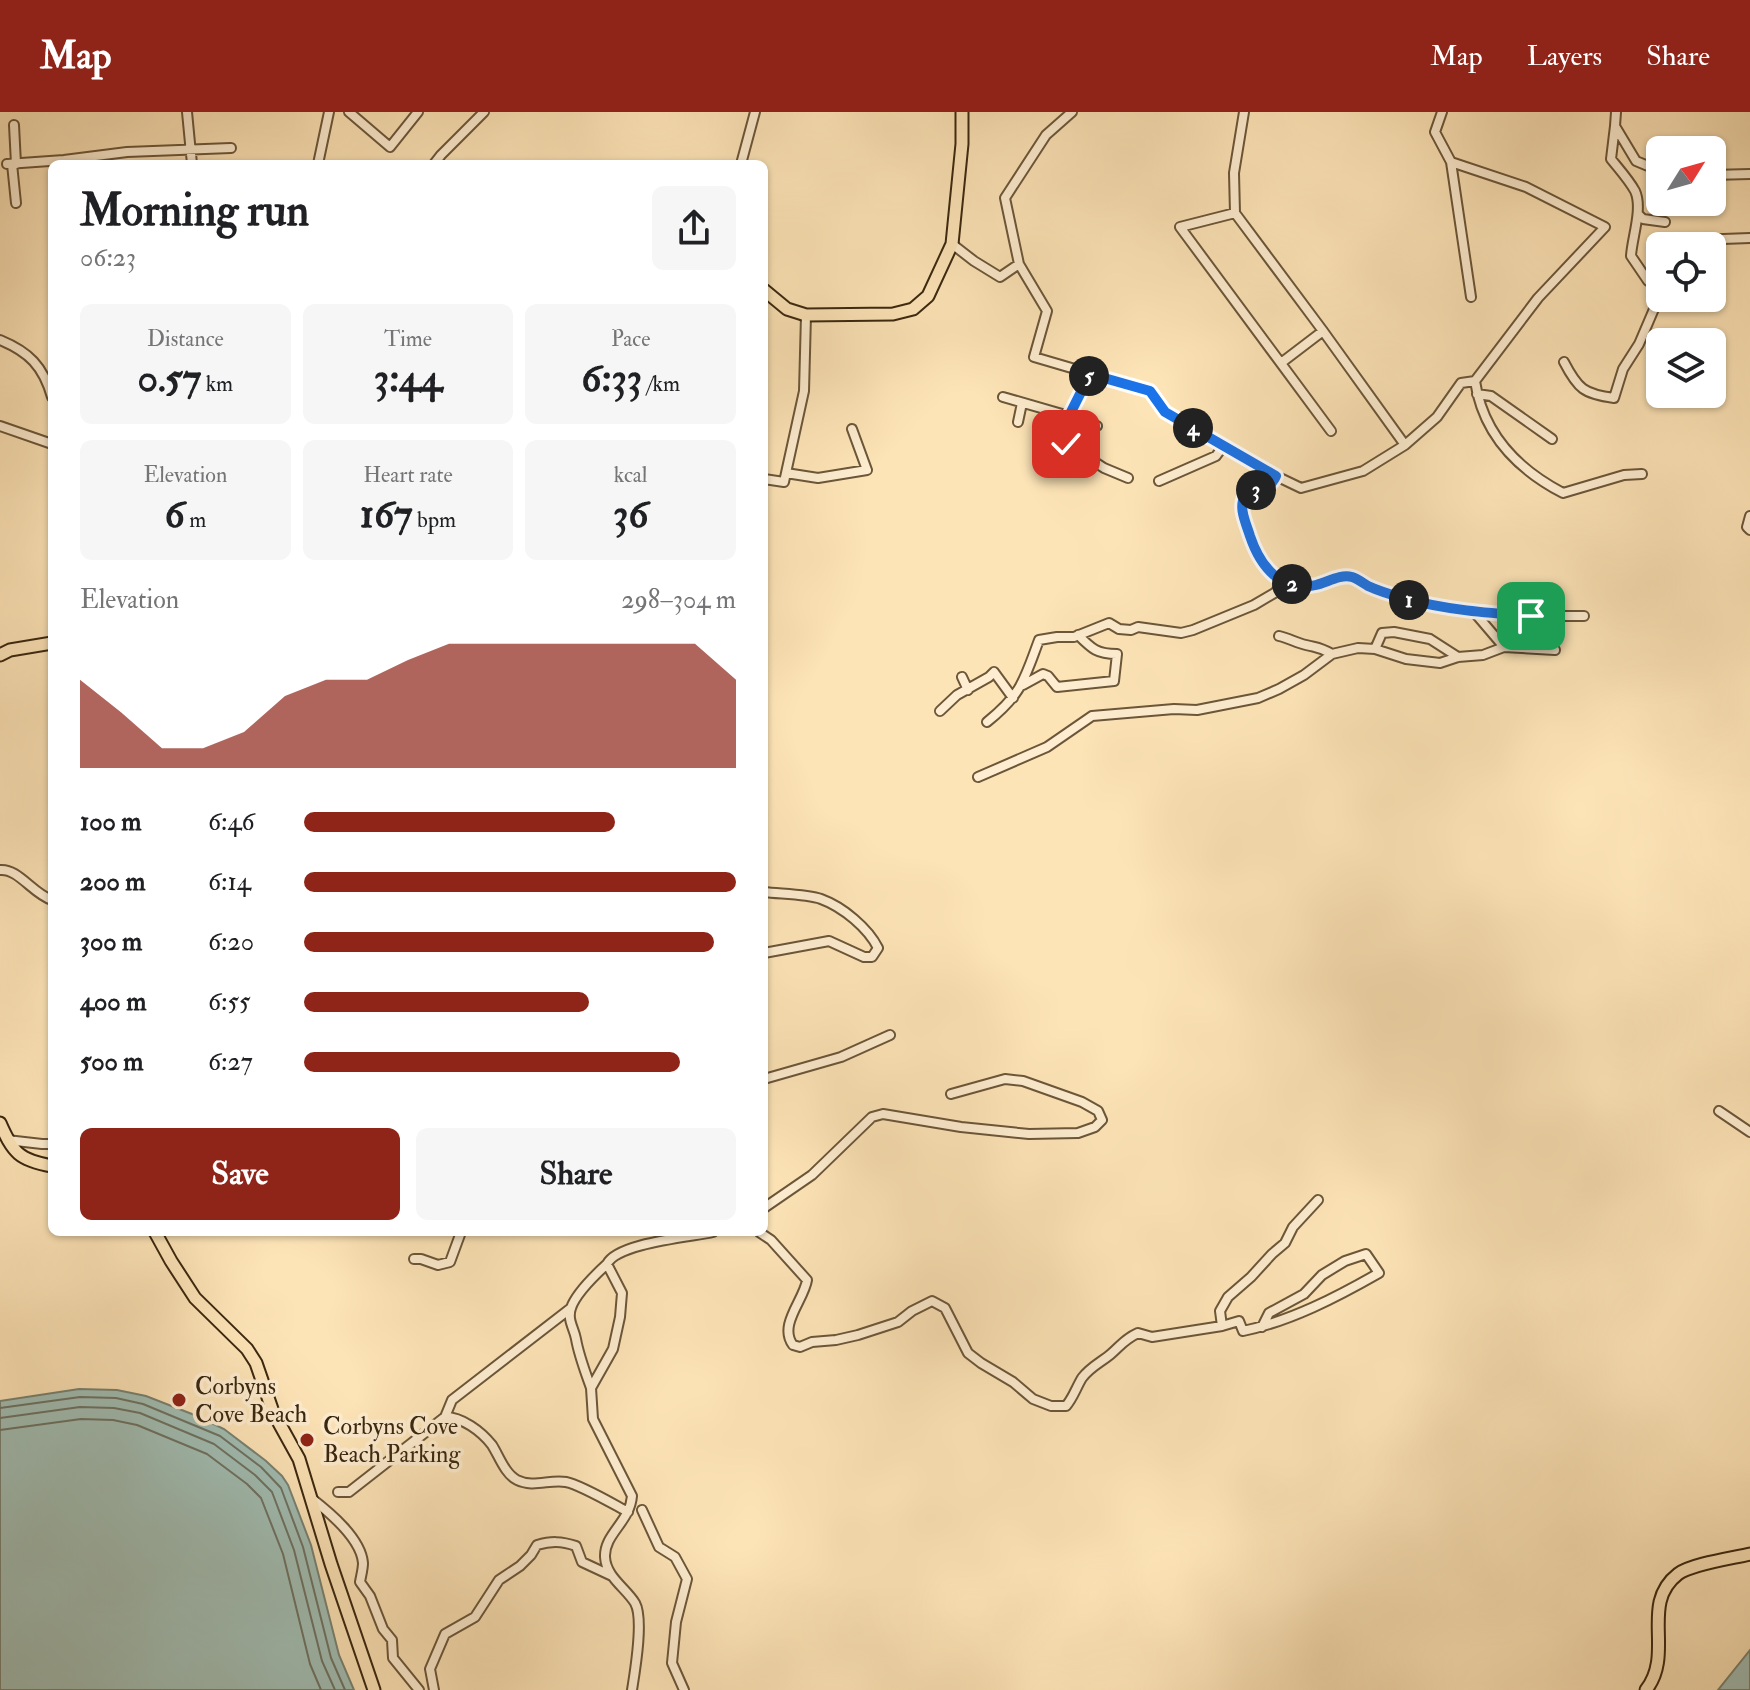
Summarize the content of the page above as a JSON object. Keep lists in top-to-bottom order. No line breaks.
{"places":["Corbyns Cove Beach","Corbyns Cove Beach Parking"],"north":"top right","page":{"header":"Map","nav":["Map","Layers","Share"],"heading":["Morning run","06:23"],"stats":[["Distance","0.57 km"],["Time","3:44"],["Pace","6:33 /km"],["Elevation","6 m"],["Heart rate","167 bpm"],["kcal","36"]],"pins":["5","4","3","2","1"],"chart":["Elevation","298–304 m"],"list":[{"name":"100 m","note":"6:46"},{"name":"200 m","note":"6:14"},{"name":"300 m","note":"6:20"},{"name":"400 m","note":"6:55"},{"name":"500 m","note":"6:27"}],"buttons":["Save","Share"]}}
